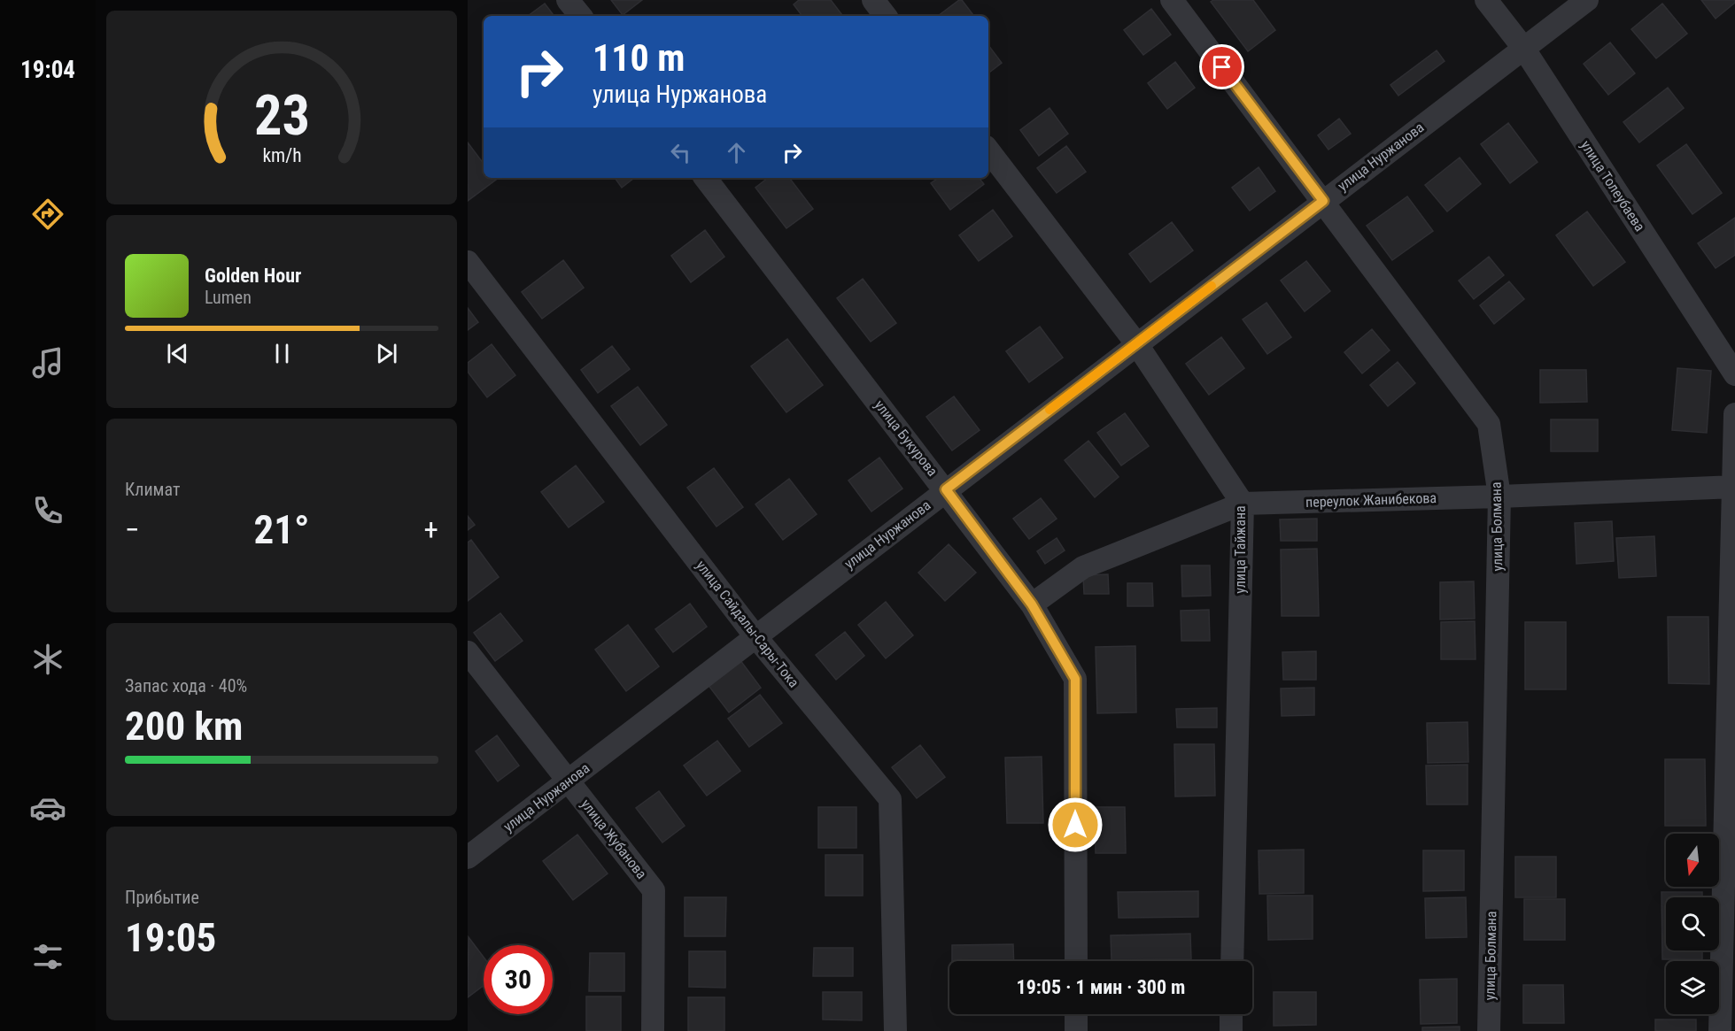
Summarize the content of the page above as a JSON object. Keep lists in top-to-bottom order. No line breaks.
{"streets":{"street":["улица Нуржанова","улица Толеубаева","улица Букурова","переулок Жанибекова","улица Болмана","улица Тайжана","улица Сайдалы-Сары-Тока","улица Жубанова"]},"crossings":[["улица Нуржанова","улица Толеубаева"],["улица Нуржанова","улица Букурова"],["улица Нуржанова","улица Болмана"],["улица Нуржанова","улица Тайжана"],["улица Нуржанова","улица Сайдалы-Сары-Тока"],["улица Нуржанова","улица Жубанова"],["улица Букурова","переулок Жанибекова"],["переулок Жанибекова","улица Болмана"],["переулок Жанибекова","улица Тайжана"]],"north":"bottom","page":{"tabs":"19:04","turn":["110 m","улица Нуржанова"],"song":["Golden Hour","Lumen"],"tile":["Климат",["Запас хода · 40%","200 km"],["Прибытие","19:05"]],"heat":["−","21°","+"],"limit":"30","trip":"19:05 · 1 мин · 300 m","gauge":["23","km/h"]}}
